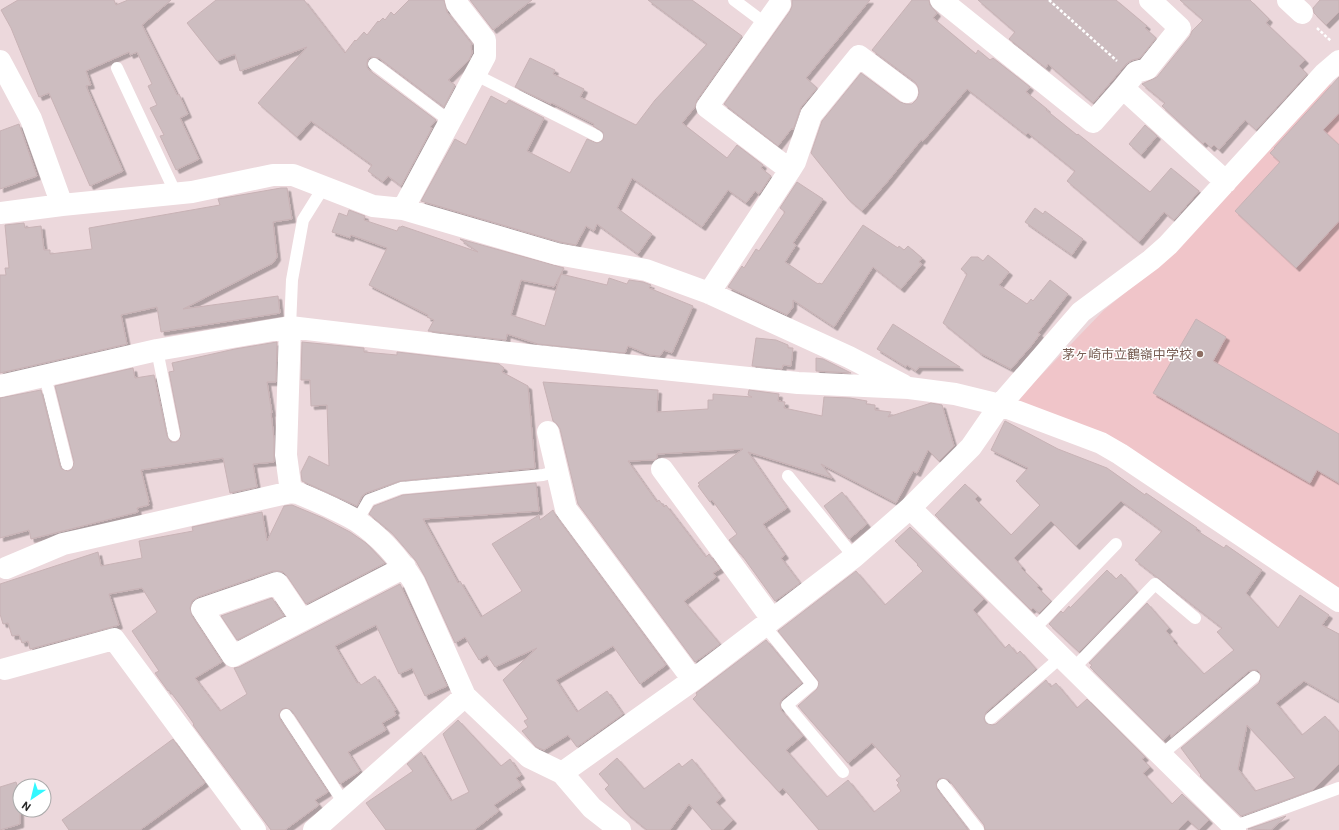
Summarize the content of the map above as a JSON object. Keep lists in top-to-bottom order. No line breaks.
{"places":["茅ヶ崎市立鶴嶺中学校"],"north":"bottom left"}
